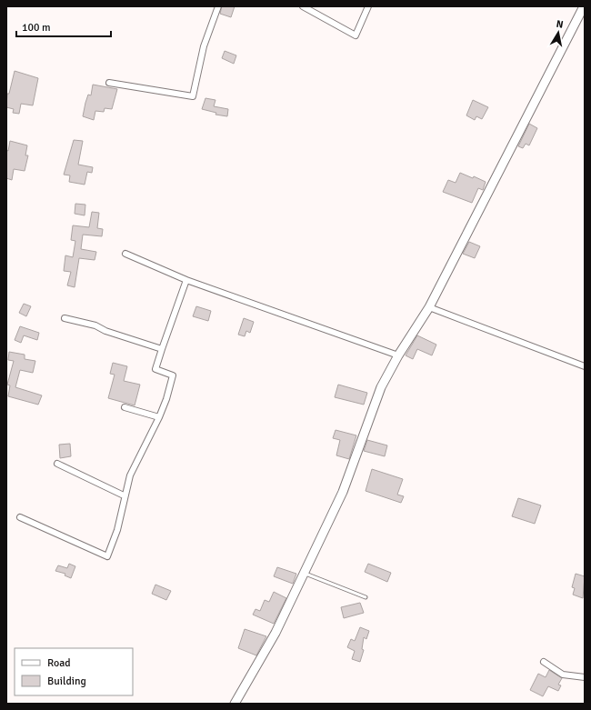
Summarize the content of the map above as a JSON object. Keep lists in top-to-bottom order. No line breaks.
{"legend":["Road","Building"],"scale_bar":"100 m","north":"top"}
